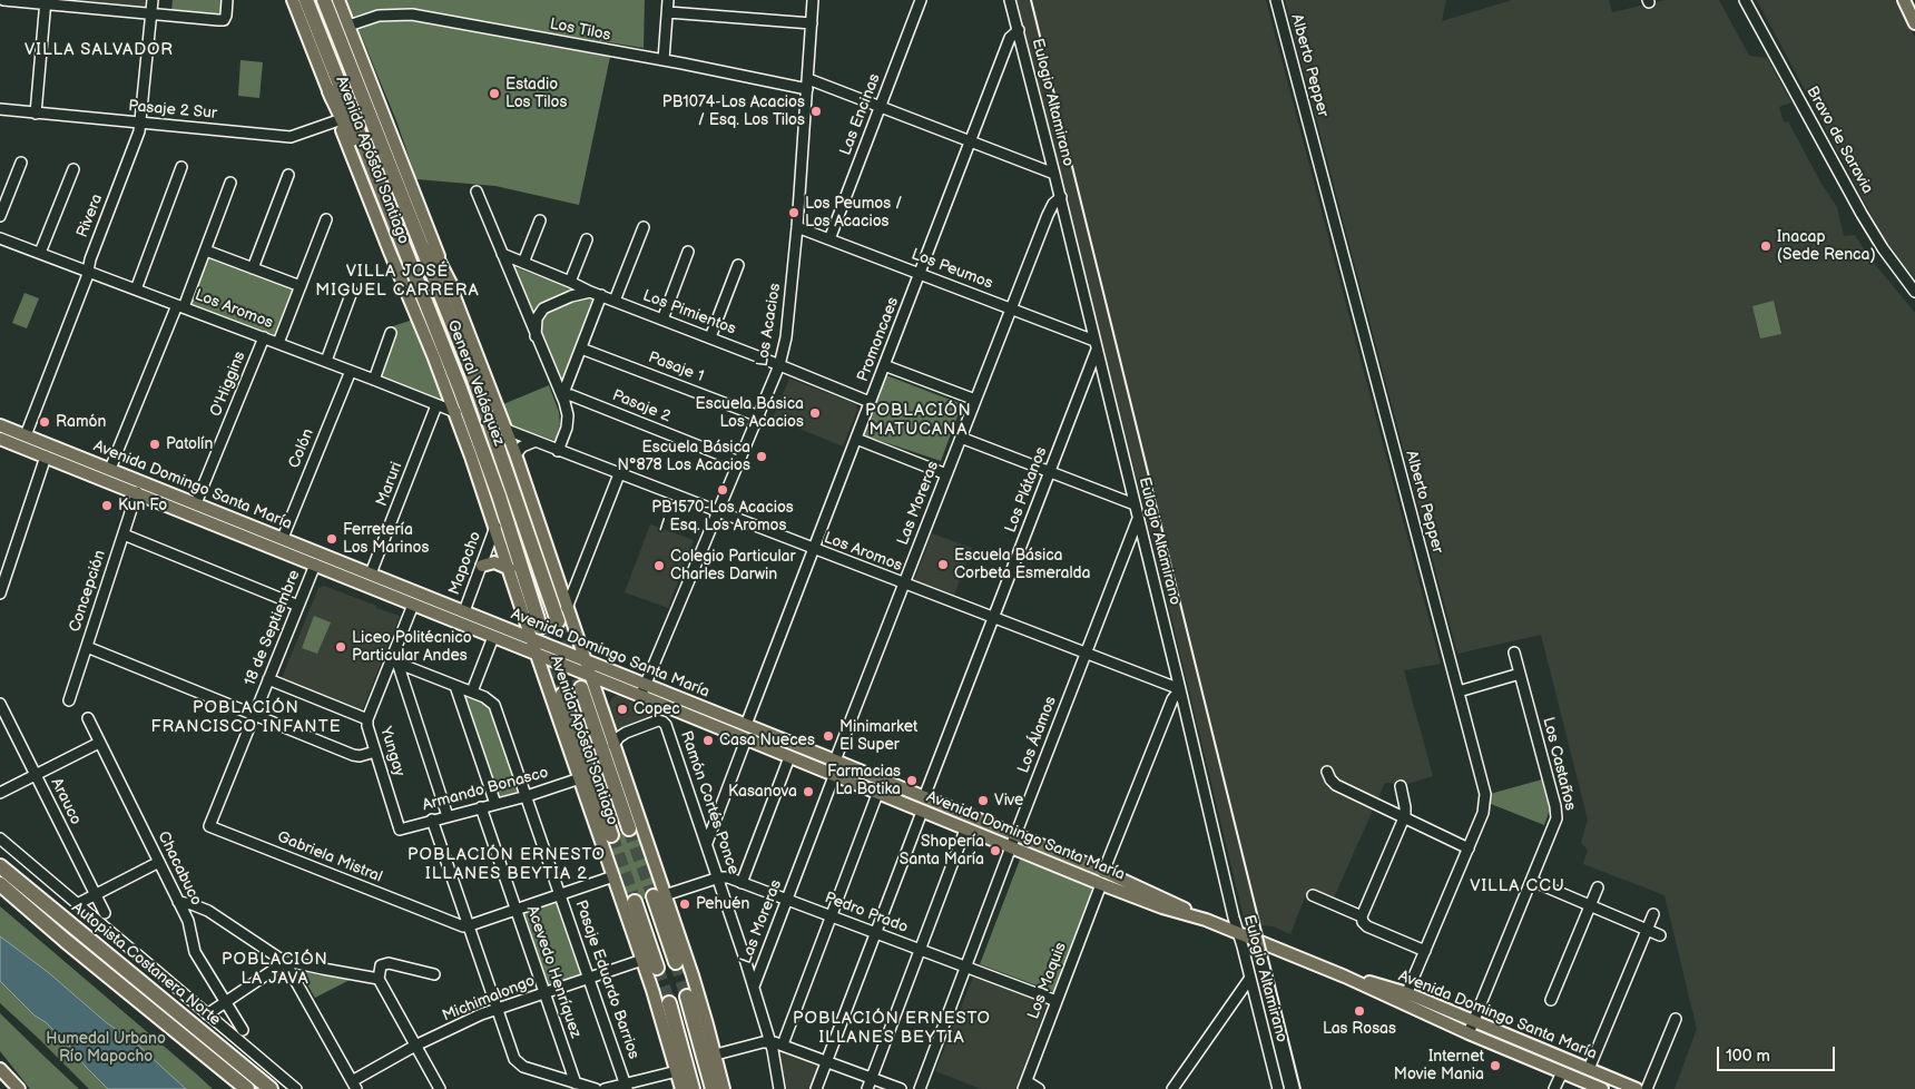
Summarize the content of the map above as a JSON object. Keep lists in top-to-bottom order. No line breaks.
{"streets":{"highway":["General Velásquez","Autopista Costanera Norte"],"main road":["Avenida Apóstol Santiago","Avenida Domingo Santa María"],"street":["Los Tilos","Alberto Pepper","Eulogio Altamirano","Pasaje 2 Sur","Las Encinas","Bravo de Saravia","Rivera","Los Peumos","Los Aromos","Los Pimientos","Los Acacios","Promoncaes","Pasaje 1","O'Higgins","Pasaje 2","Colón","Maruri","Los Plátanos","Las Moreras","Mapocho","Concepción","18 de Septiembre","Los Álamos","Yungay","Los Castaños","Armando Bonasco","Arauco","Ramón Cortés Ponce","Gabriela Mistral","Chacabuco","Pedro Prado","Acevedo Henríquez","Pasaje Eduardo Barrios","Los Maquis","Michimalongo"]},"crossings":[["Los Tilos","Eulogio Altamirano"],["Los Tilos","Las Encinas"],["Los Tilos","Avenida Apóstol Santiago"],["Los Tilos","Los Acacios"],["Los Tilos","Promoncaes"],["Alberto Pepper","Avenida Domingo Santa María"],["Eulogio Altamirano","Los Peumos"],["Eulogio Altamirano","Los Aromos"],["Eulogio Altamirano","Promoncaes"],["Eulogio Altamirano","Avenida Domingo Santa María"],["Eulogio Altamirano","Los Plátanos"],["Eulogio Altamirano","Las Moreras"],["Eulogio Altamirano","Los Álamos"],["Pasaje 2 Sur","Avenida Apóstol Santiago"],["Pasaje 2 Sur","Rivera"],["Las Encinas","Los Peumos"],["Avenida Apóstol Santiago","Los Aromos"],["Avenida Apóstol Santiago","General Velásquez"],["Avenida Apóstol Santiago","Avenida Domingo Santa María"],["Avenida Apóstol Santiago","Mapocho"],["Avenida Apóstol Santiago","Armando Bonasco"],["Avenida Apóstol Santiago","Ramón Cortés Ponce"],["Avenida Apóstol Santiago","Michimalongo"],["Rivera","Los Aromos"],["Rivera","Avenida Domingo Santa María"],["Los Peumos","Los Acacios"],["Los Peumos","Promoncaes"],["Los Peumos","Los Plátanos"],["Los Peumos","Las Moreras"],["Los Aromos","Los Acacios"],["Los Aromos","Promoncaes"],["Los Aromos","O'Higgins"],["Los Aromos","Colón"],["Los Aromos","Maruri"],["Los Aromos","Los Plátanos"],["Los Aromos","Las Moreras"],["Los Aromos","Los Álamos"],["Los Pimientos","Los Acacios"],["Los Pimientos","Promoncaes"],["Los Acacios","Pasaje 1"],["Los Acacios","Pasaje 2"],["Los Acacios","Avenida Domingo Santa María"],["Promoncaes","Avenida Domingo Santa María"],["General Velásquez","Avenida Domingo Santa María"],["O'Higgins","Avenida Domingo Santa María"],["Colón","Avenida Domingo Santa María"],["Maruri","Avenida Domingo Santa María"],["Avenida Domingo Santa María","Los Plátanos"],["Avenida Domingo Santa María","Las Moreras"],["Avenida Domingo Santa María","Mapocho"],["Avenida Domingo Santa María","Concepción"],["Avenida Domingo Santa María","18 de Septiembre"],["Avenida Domingo Santa María","Los Álamos"],["Avenida Domingo Santa María","Los Castaños"],["Avenida Domingo Santa María","Los Maquis"],["Las Moreras","Ramón Cortés Ponce"],["Las Moreras","Pedro Prado"],["18 de Septiembre","Yungay"],["18 de Septiembre","Gabriela Mistral"],["Los Álamos","Pedro Prado"],["Yungay","Armando Bonasco"],["Armando Bonasco","Acevedo Henríquez"],["Armando Bonasco","Pasaje Eduardo Barrios"],["Ramón Cortés Ponce","Pedro Prado"],["Pedro Prado","Los Maquis"],["Acevedo Henríquez","Michimalongo"],["Pasaje Eduardo Barrios","Michimalongo"]],"districts":["VILLA SALVADOR","VILLA JOSÉ MIGUEL CARRERA","POBLACIÓN MATUCANA","POBLACIÓN FRANCISCO INFANTE","POBLACIÓN ERNESTO ILLANES BEYTIA 2","VILLA CCU","POBLACIÓN LA JAVA","POBLACIÓN ERNESTO ILLANES BEYTIA"],"parks":["Humedal Urbano Río Mapocho"],"places":["Estadio Los Tilos","PB1074-Los Acacios / Esq. Los Tilos","Los Peumos / Los Acacios","Inacap (Sede Renca)","Escuela Básica Los Acacios","Ramón","Patolín","Escuela Básica N°878 Los Acacios","PB1570-Los Acacios / Esq. Los Aromos","Kun Fo","Ferretería Los Marinos","Escuela Básica Corbeta Esmeralda","Colegio Particular Charles Darwin","Liceo Politécnico Particular Andes","Copec","Minimarket El Super","Casa Nueces","Farmacias La Botika","Kasanova","Vive","Shopería Santa María","Pehuén","Las Rosas","Internet Movie Mania"],"scale_bar":"100 m"}
